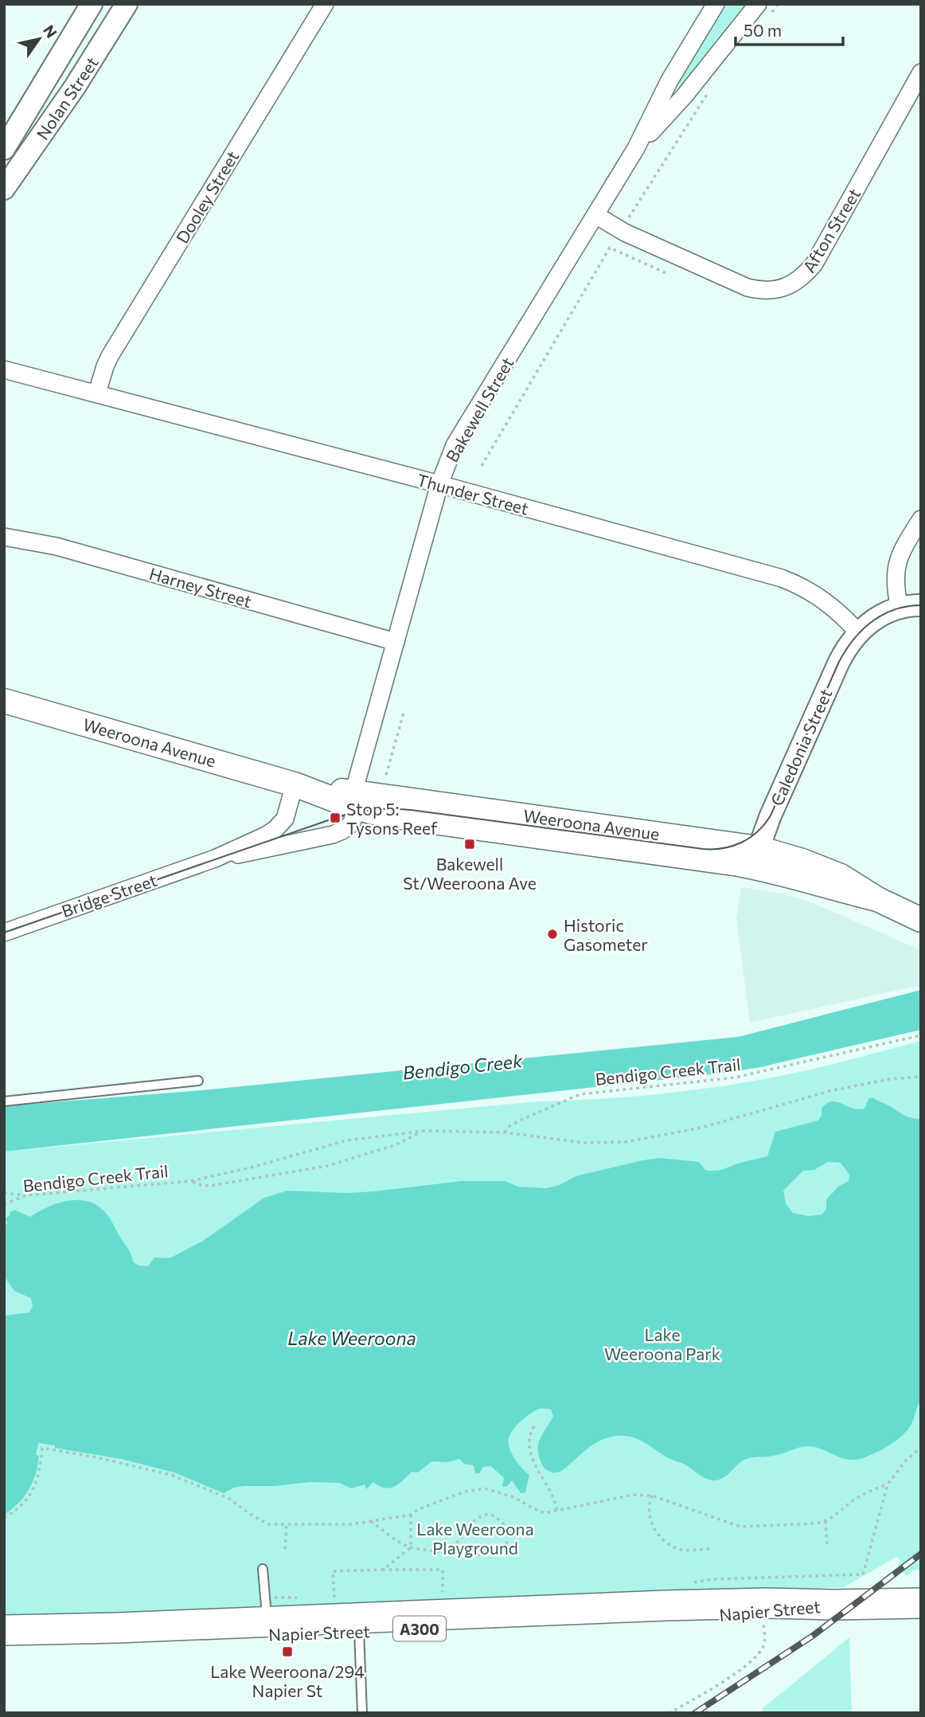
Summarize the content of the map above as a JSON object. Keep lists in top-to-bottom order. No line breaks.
{"streets":{"highway":["Napier Street","A300"],"main road":["Weeroona Avenue"],"street":["Nolan Street","Dooley Street","Afton Street","Bakewell Street","Thunder Street","Harney Street","Caledonia Street","Bridge Street"],"path":["Bendigo Creek Trail"]},"crossings":[["Dooley Street","Thunder Street"],["Afton Street","Bakewell Street"],["Bakewell Street","Thunder Street"],["Bakewell Street","Harney Street"],["Bakewell Street","Weeroona Avenue"],["Bakewell Street","Bridge Street"],["Thunder Street","Caledonia Street"],["Weeroona Avenue","Caledonia Street"],["Weeroona Avenue","Bridge Street"]],"water":["Bendigo Creek","Lake Weeroona"],"parks":["Lake Weeroona Park","Lake Weeroona Playground"],"places":{"transit":["Stop 5: Tysons Reef","Bakewell St/Weeroona Ave","Lake Weeroona/294 Napier St"],"other":["Historic Gasometer"]},"scale_bar":"50 m","north":"top right"}
